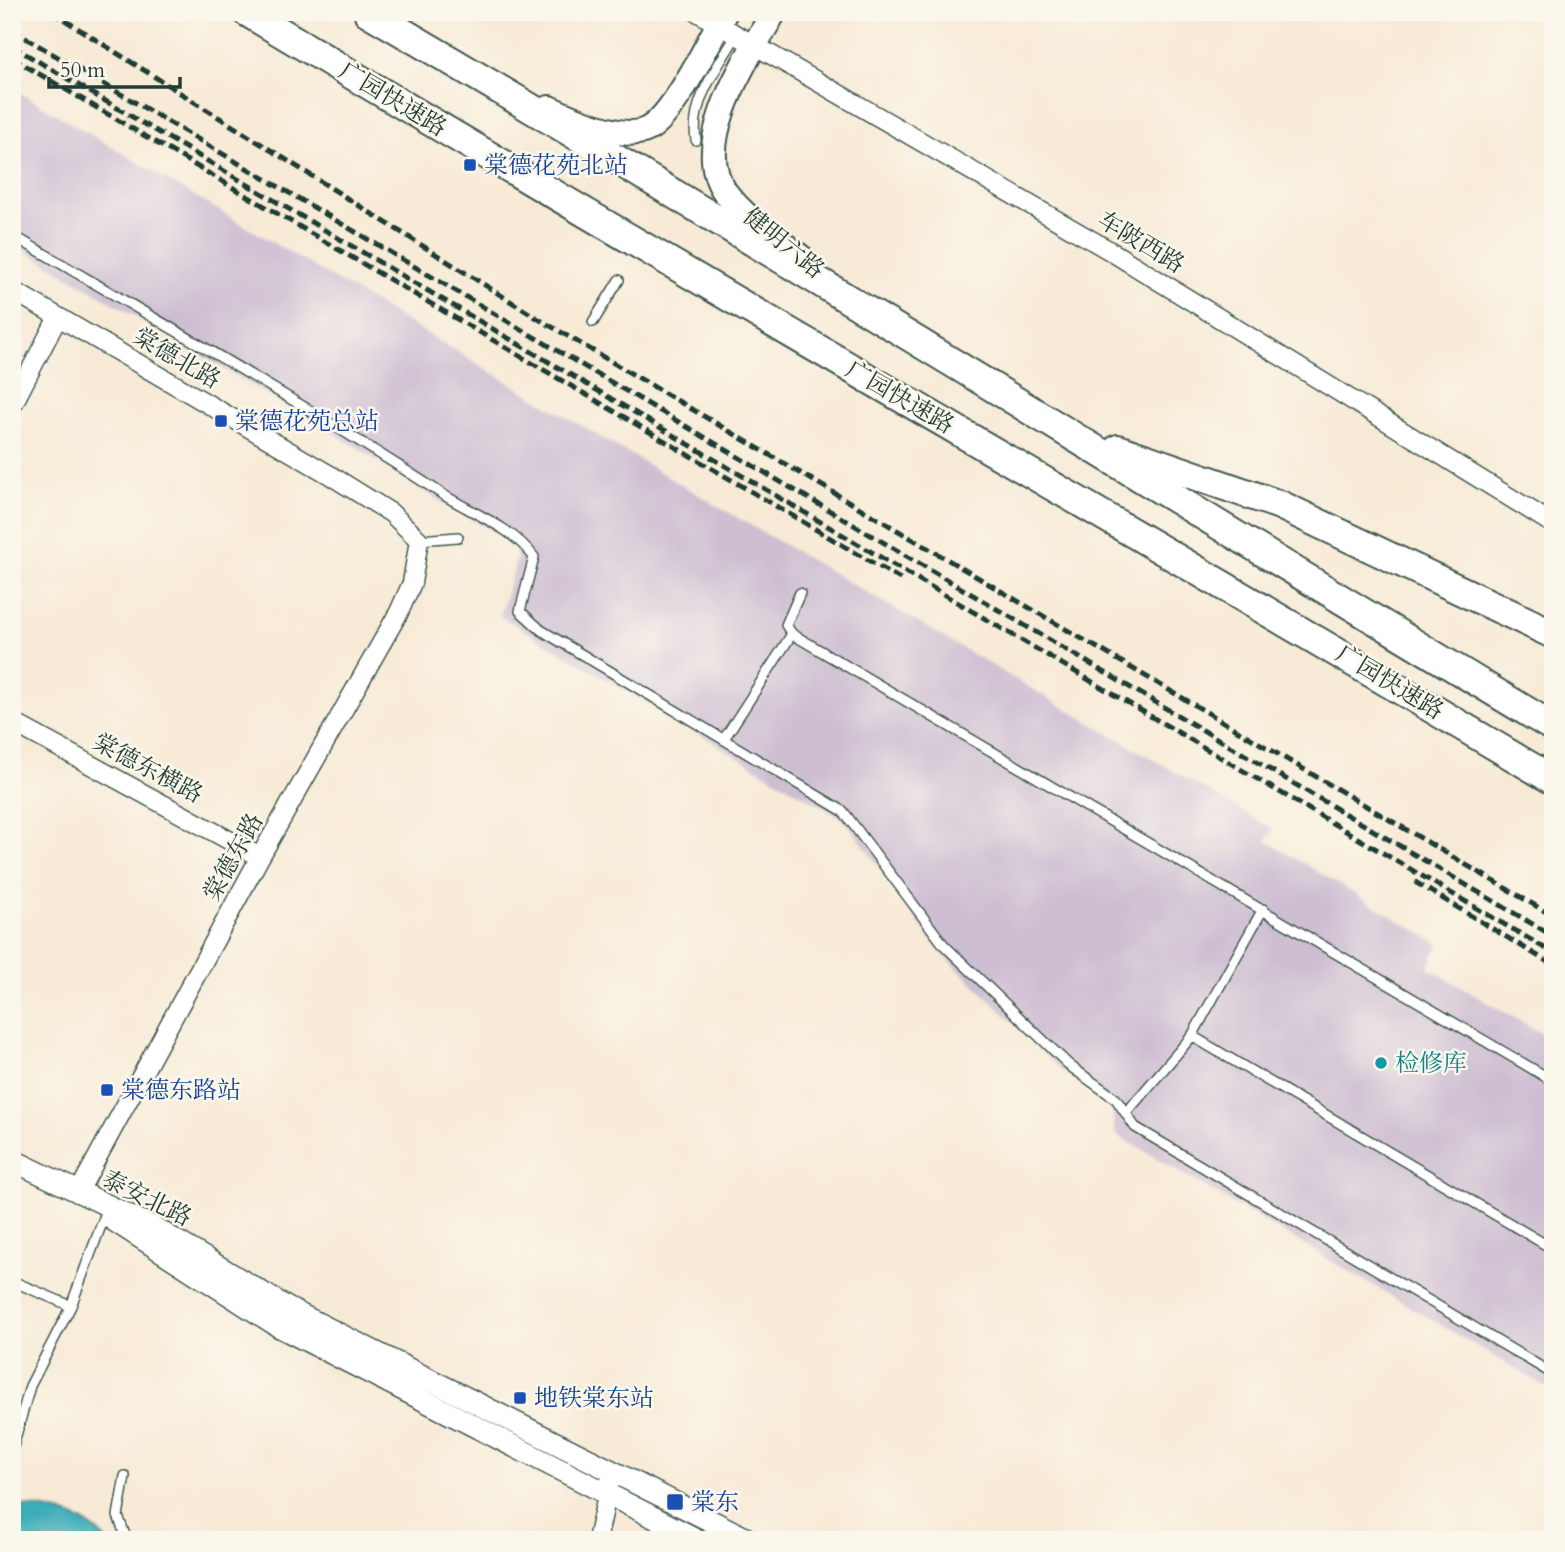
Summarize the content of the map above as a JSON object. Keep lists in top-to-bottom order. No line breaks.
{"streets":{"highway":["广园快速路"],"main road":["健明六路"],"street":["车陂西路","棠德北路","棠德东横路","棠德东路","泰安北路"]},"crossings":[["广园快速路","健明六路"],["车陂西路","健明六路"],["棠德北路","棠德东路"],["棠德东横路","棠德东路"],["棠德东路","泰安北路"]],"places":{"transit":["棠德花苑北站","棠德花苑总站","棠德东路站","地铁棠东站","棠东"],"other":["检修库"]},"scale_bar":"50 m"}
